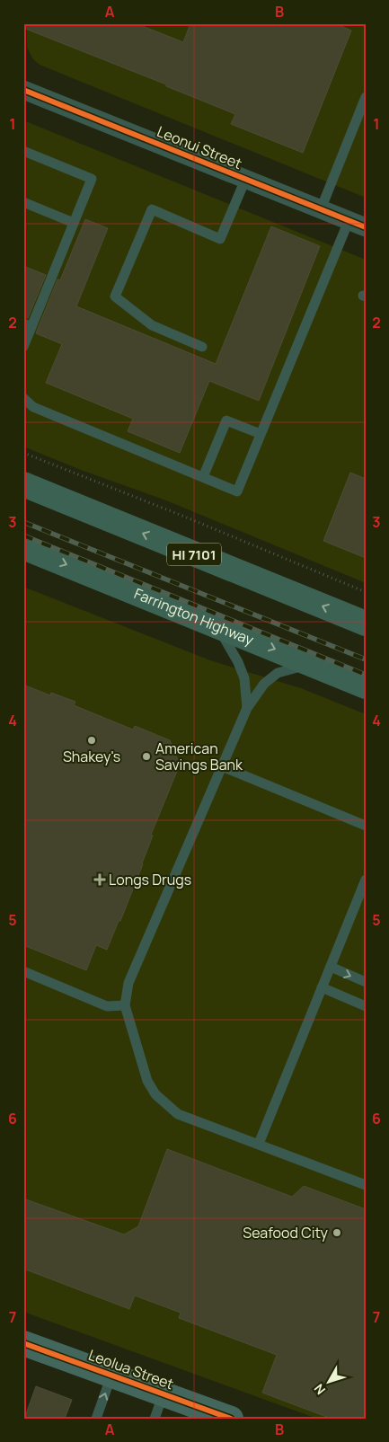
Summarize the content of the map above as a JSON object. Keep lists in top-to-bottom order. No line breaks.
{"streets":{"main road":["HI 7101","Farrington Highway"],"street":["Leonui Street","Leolua Street"]},"places":{"other":["Shakey's","American Savings Bank","Seafood City"],"health":["Longs Drugs"]},"north":"bottom left","grid":{"columns":["A","B"],"rows":["1","2","3","4","5","6","7"]}}
